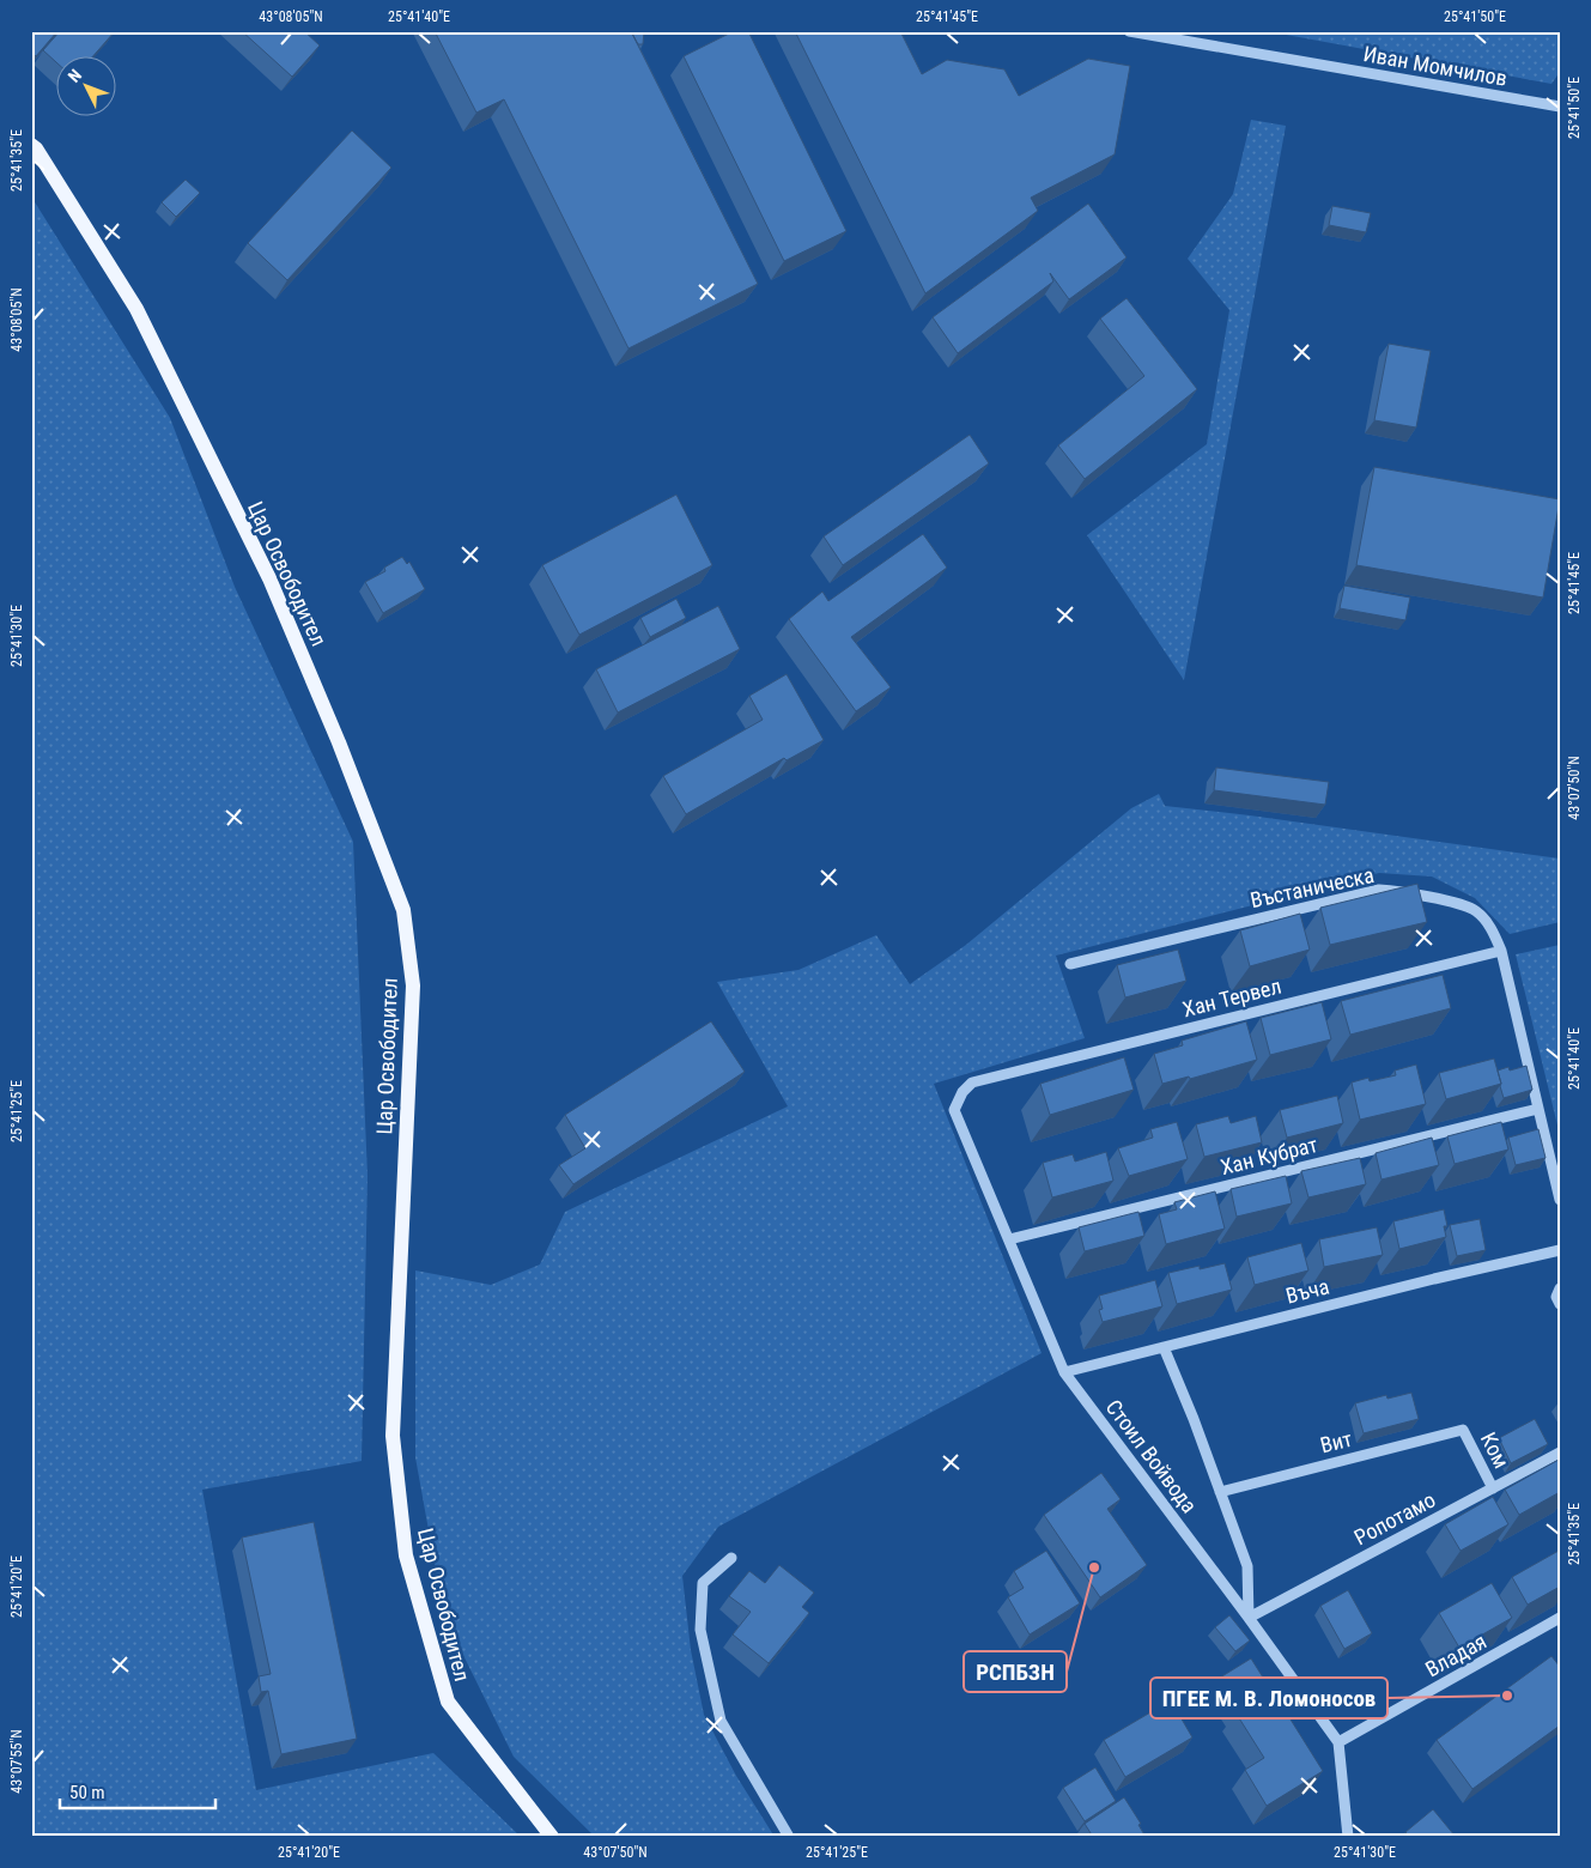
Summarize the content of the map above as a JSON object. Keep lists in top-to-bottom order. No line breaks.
{"streets":{"main road":["Цар Освободител"],"street":["Иван Момчилов","Въстаническа","Хан Тервел","Хан Кубрат","Въча","Вит","Ком","Стоил Войвода","Ропотамо","Владая"]},"crossings":[["Въстаническа","Хан Тервел"],["Въстаническа","Хан Кубрат"],["Хан Тервел","Стоил Войвода"],["Хан Кубрат","Стоил Войвода"],["Въча","Стоил Войвода"],["Вит","Ком"],["Ком","Ропотамо"],["Стоил Войвода","Ропотамо"],["Стоил Войвода","Владая"]],"places":["РСПБЗН","ПГЕЕ М. В. Ломоносов"],"scale_bar":"50 m","north":"top left","coordinates":["43°08'05\"N","25°41'40\"E","25°41'45\"E","25°41'50\"E","25°41'35\"E","25°41'30\"E","43°07'50\"N","25°41'25\"E","25°41'20\"E","43°07'55\"N"]}
